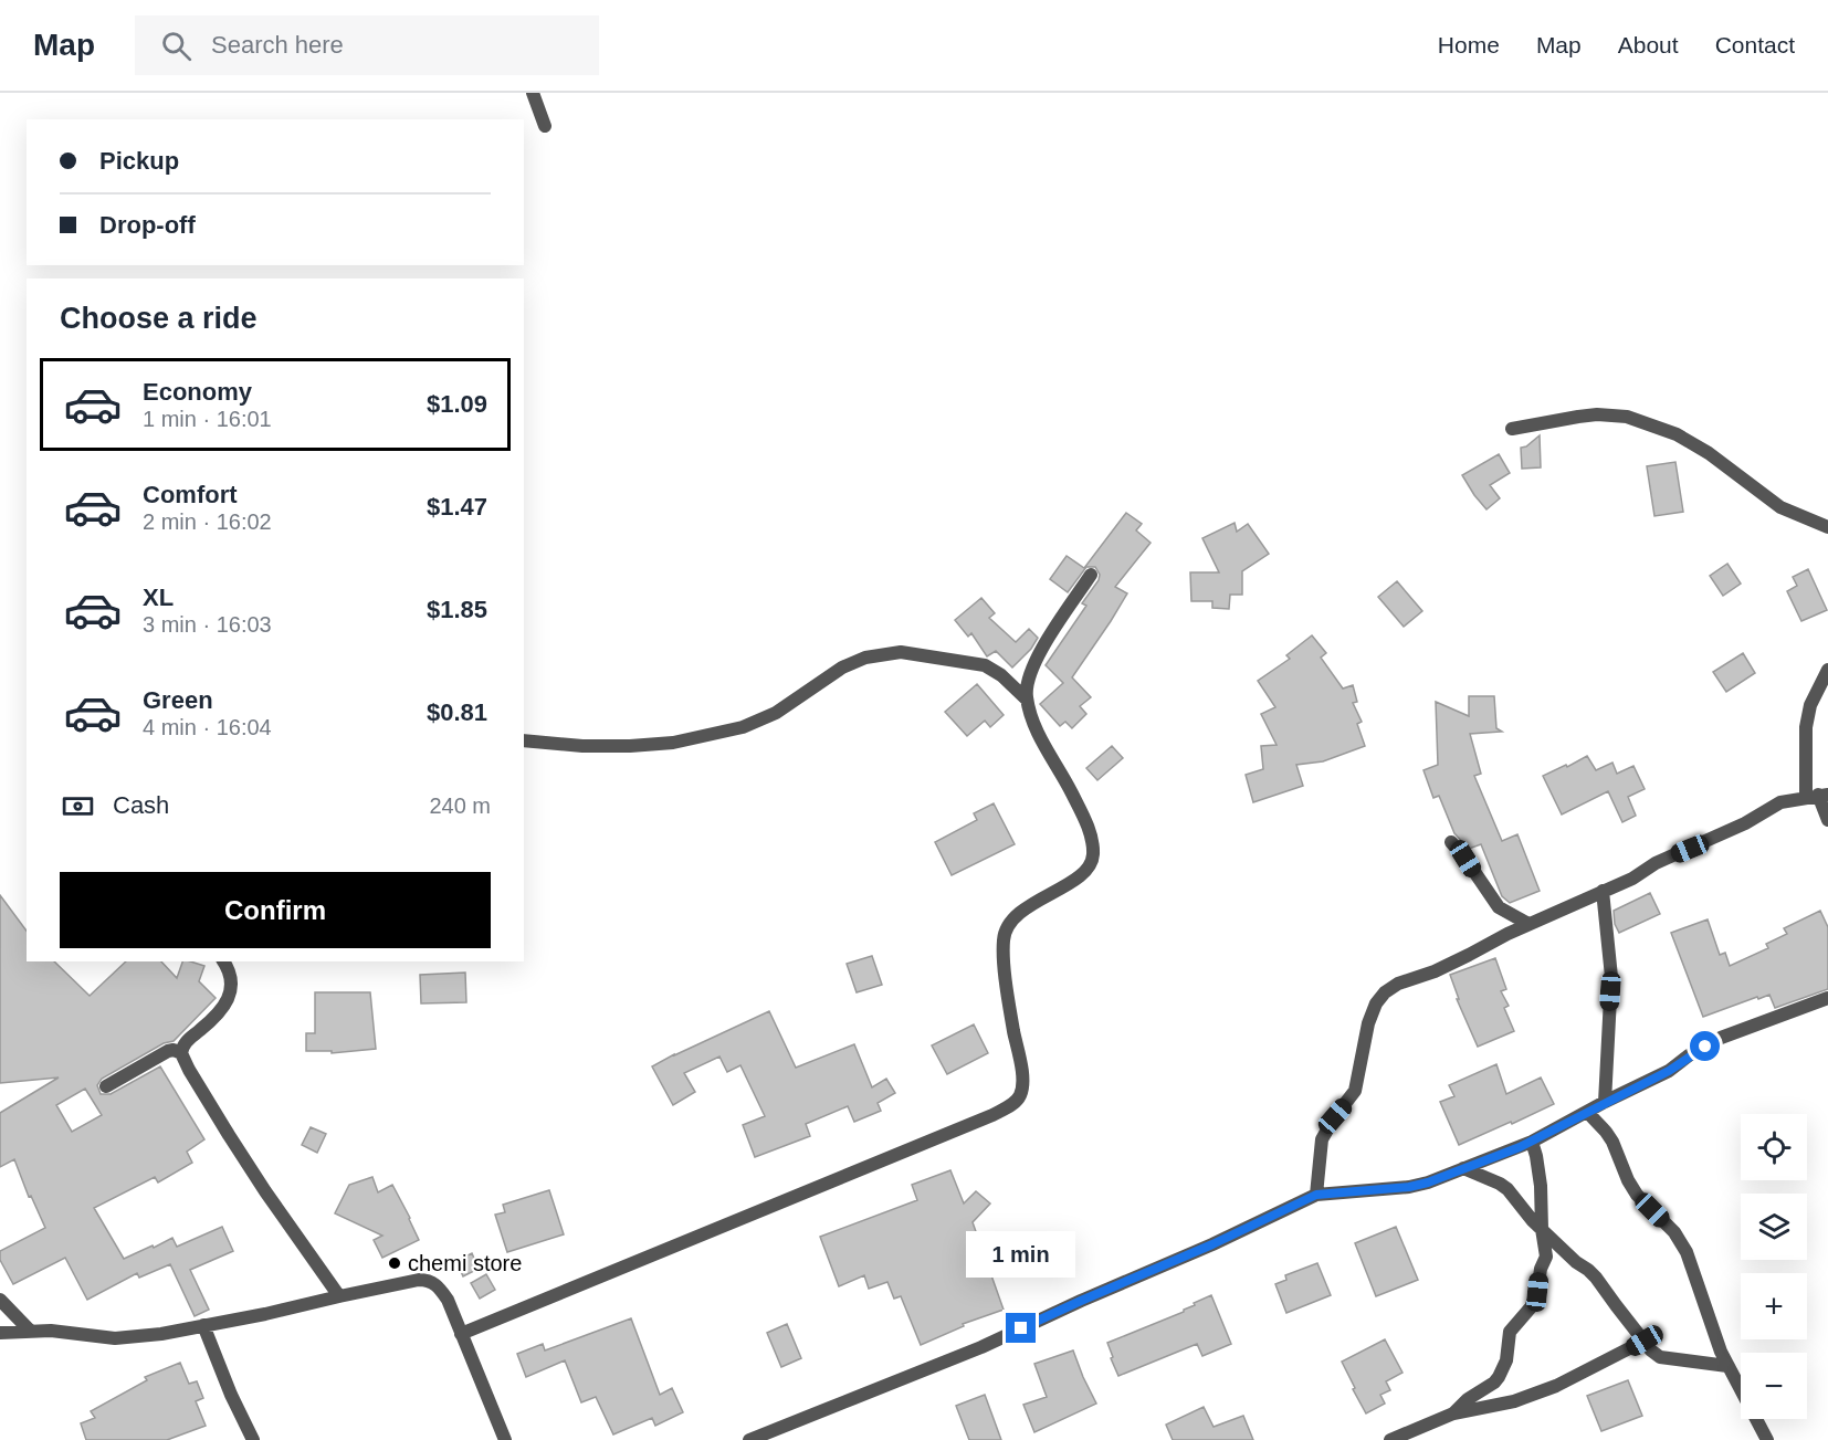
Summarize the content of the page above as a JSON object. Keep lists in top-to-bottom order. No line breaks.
{"places":["chemi store"],"page":{"header":"Map","search":"Search here","nav":["Home","Map","About","Contact"],"banner":["Pickup","Drop-off"],"heading":"Choose a ride","list":[{"name":"Economy","note":"1 min · 16:01","value":"$1.09"},{"name":"Comfort","note":"2 min · 16:02","value":"$1.47"},{"name":"XL","note":"3 min · 16:03","value":"$1.85"},{"name":"Green","note":"4 min · 16:04","value":"$0.81"}],"pay":["Cash","240 m"],"buttons":"Confirm","map_buttons":["+","−"],"bubble":"1 min"}}
